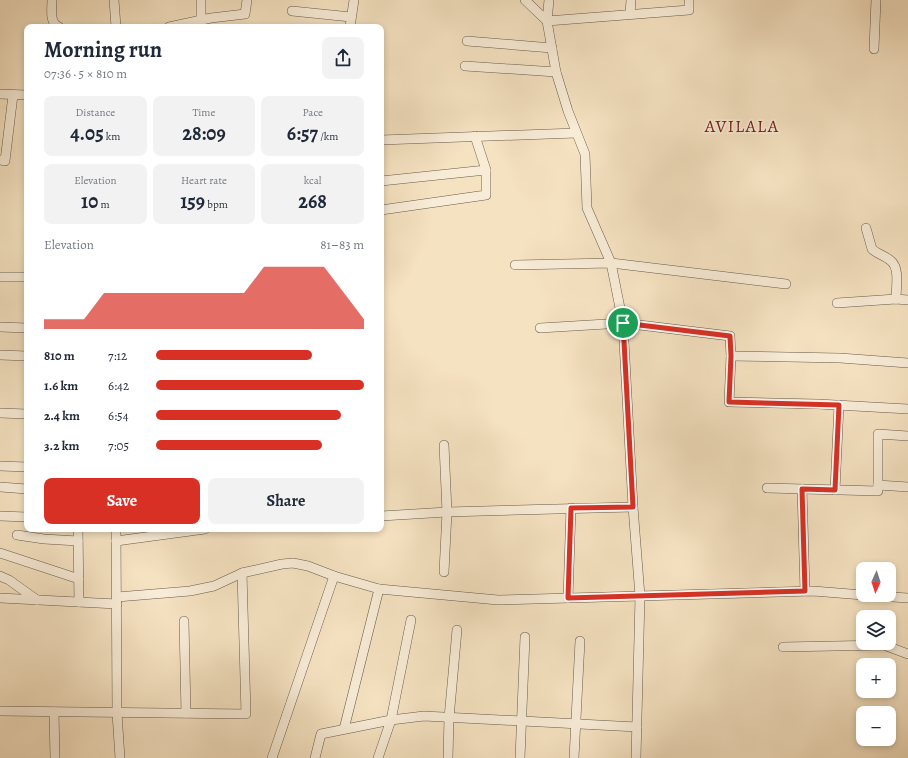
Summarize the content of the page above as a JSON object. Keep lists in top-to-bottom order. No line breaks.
{"districts":["AVILALA"],"north":"bottom","page":{"heading":["Morning run","07:36 · 5 × 810 m"],"stats":[["Distance","4.05 km"],["Time","28:09"],["Pace","6:57 /km"],["Elevation","10 m"],["Heart rate","159 bpm"],["kcal","268"]],"chart":["Elevation","81–83 m"],"list":[{"name":"810 m","note":"7:12"},{"name":"1.6 km","note":"6:42"},{"name":"2.4 km","note":"6:54"},{"name":"3.2 km","note":"7:05"}],"buttons":["Save","Share"],"map_buttons":["+","−"]}}
